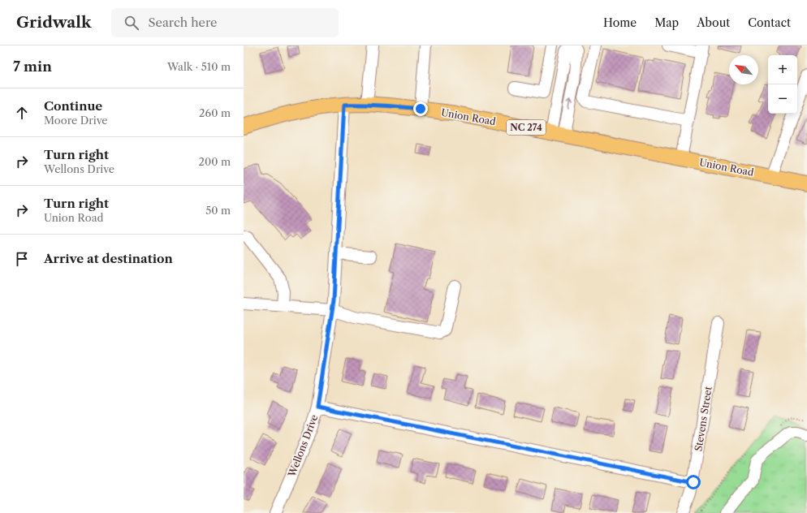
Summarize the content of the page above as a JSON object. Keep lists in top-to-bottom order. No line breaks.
{"streets":{"main road":["Union Road","NC 274"],"street":["Stevens Street","Wellons Drive"]},"crossings":[["Union Road","Wellons Drive"]],"north":"top left","page":{"header":"Gridwalk","search":"Search here","nav":["Home","Map","About","Contact"],"heading":["7 min","Walk · 510 m"],"map_buttons":["+","−"],"list":[["Continue","Moore Drive","260 m"],["Turn right","Wellons Drive","200 m"],["Turn right","Union Road","50 m"],"Arrive at destination"]}}
